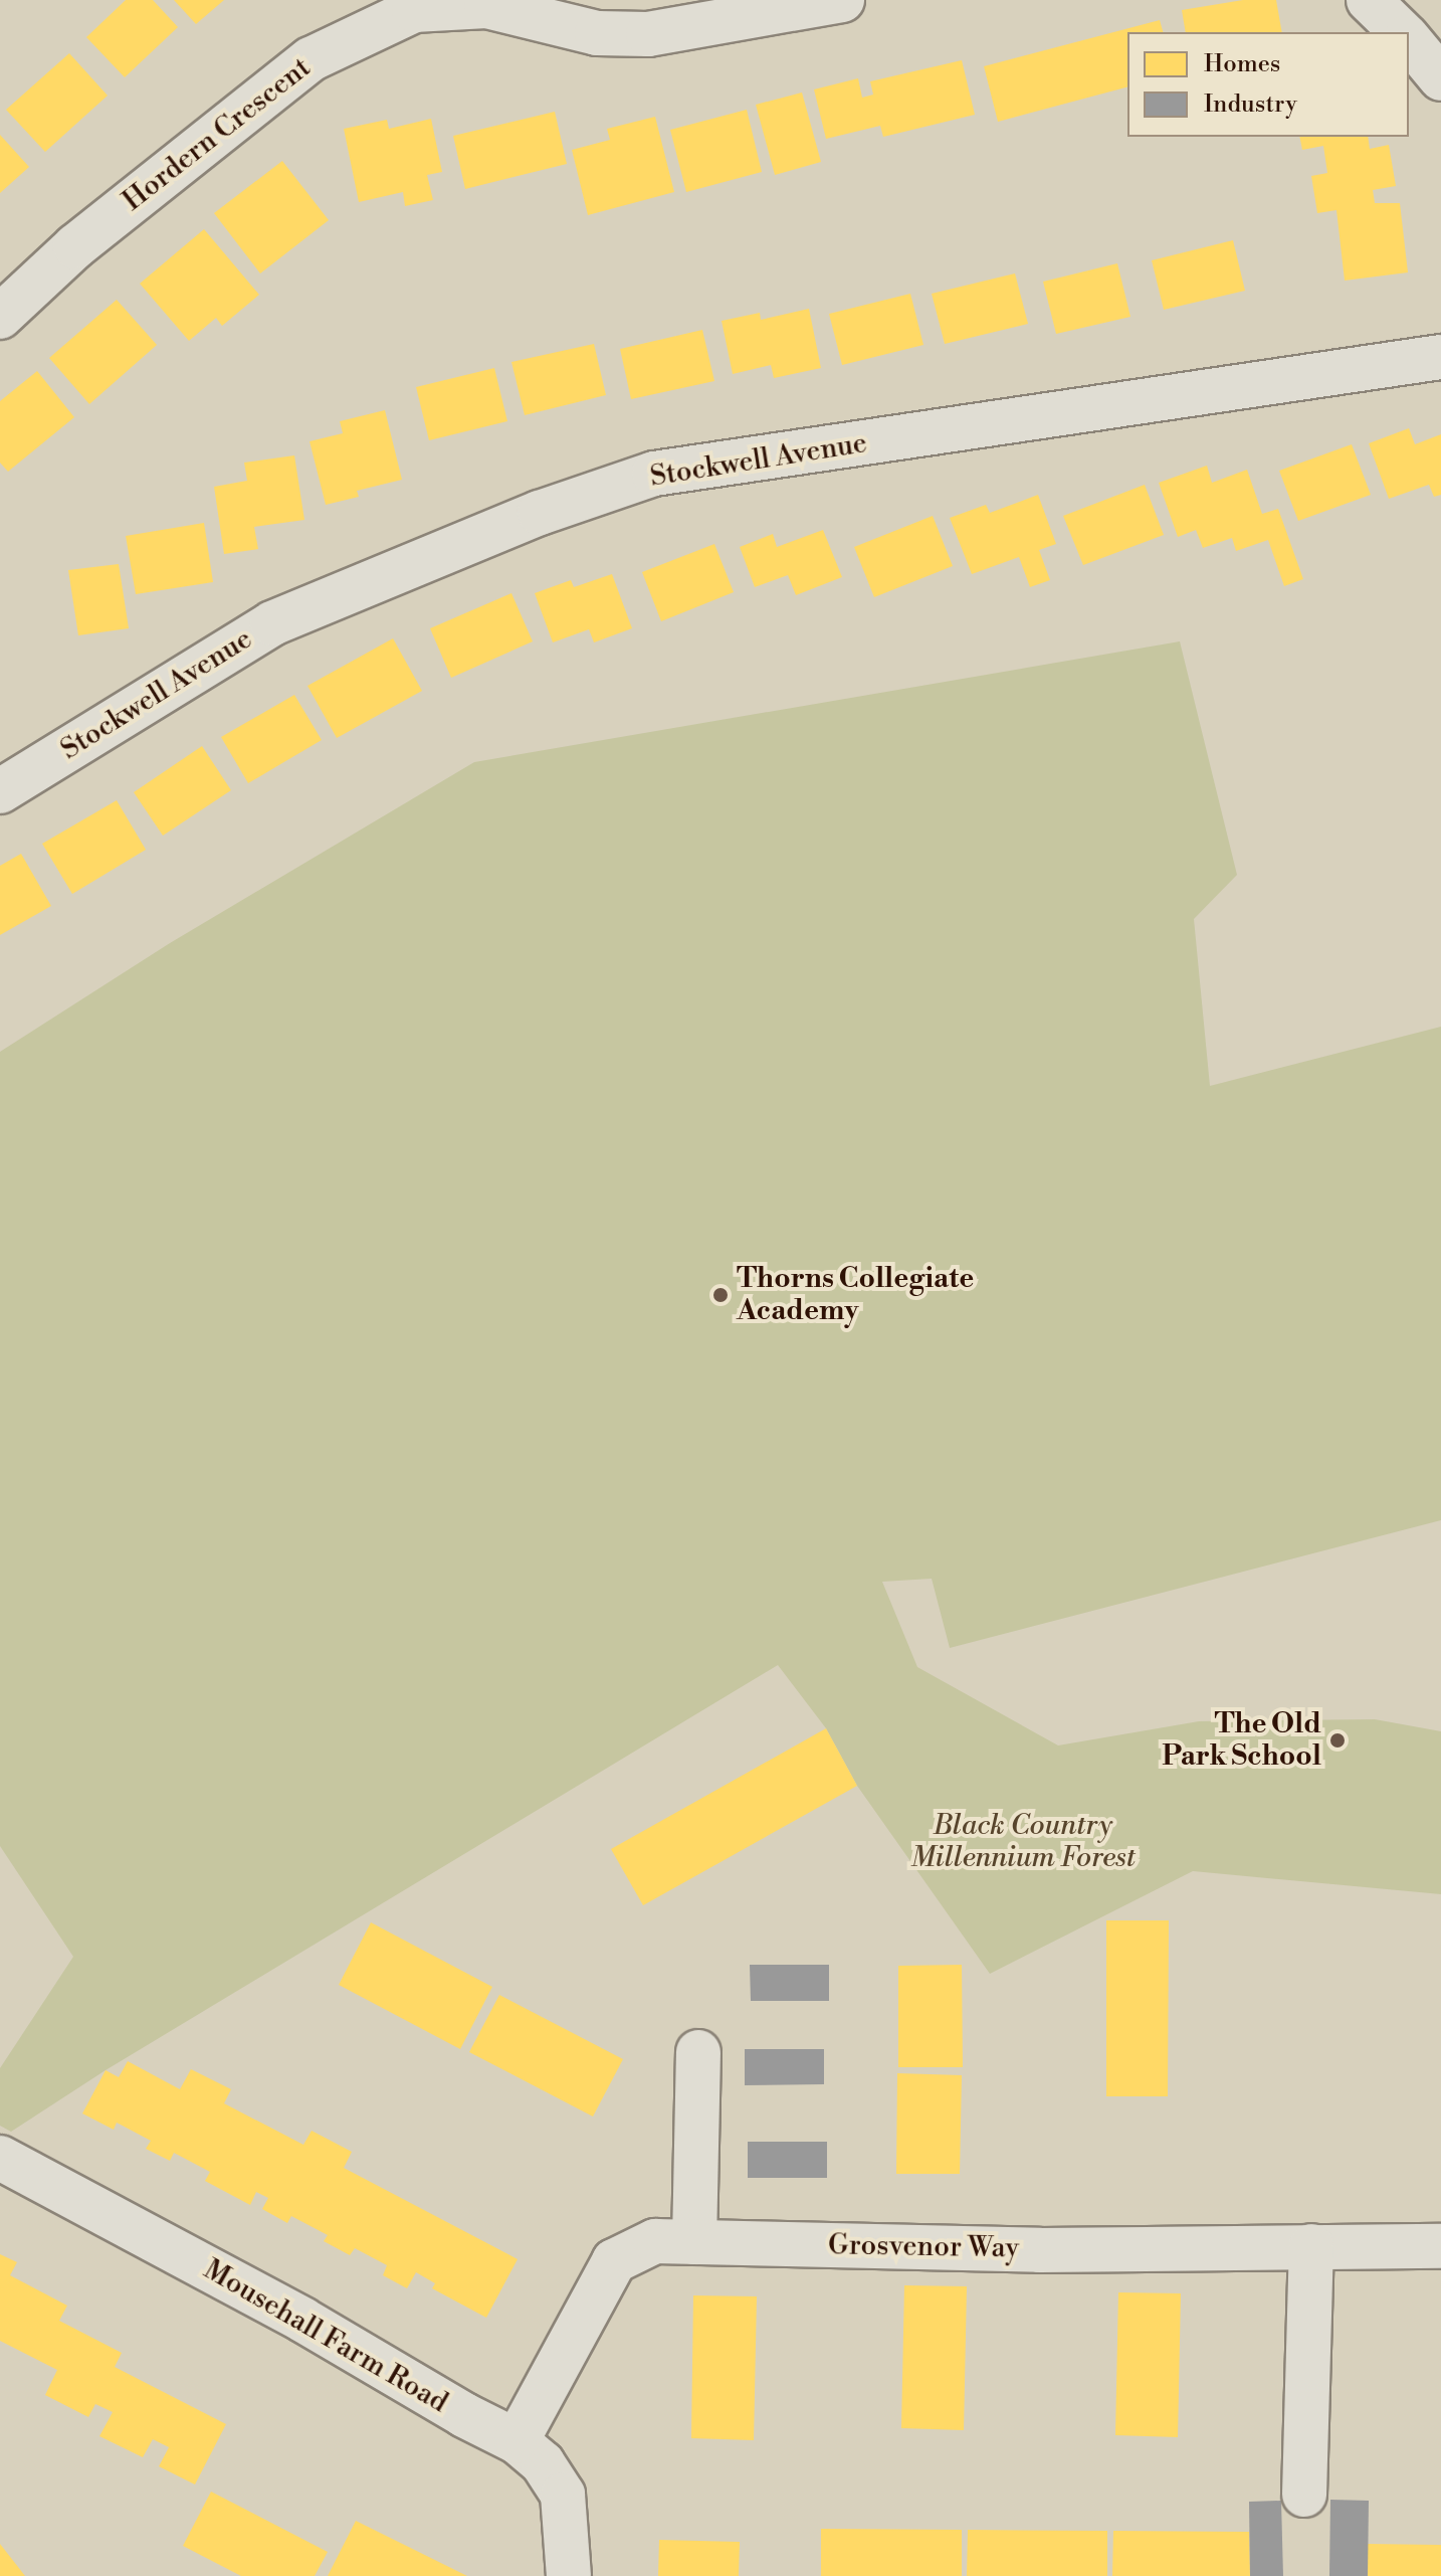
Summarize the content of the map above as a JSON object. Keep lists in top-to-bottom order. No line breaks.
{"streets":{"street":["Hordern Crescent","Stockwell Avenue","Grosvenor Way","Mousehall Farm Road"]},"crossings":[["Grosvenor Way","Mousehall Farm Road"]],"parks":["Black Country Millennium Forest"],"places":["Thorns Collegiate Academy","The Old Park School"],"legend":["Homes","Industry"]}
